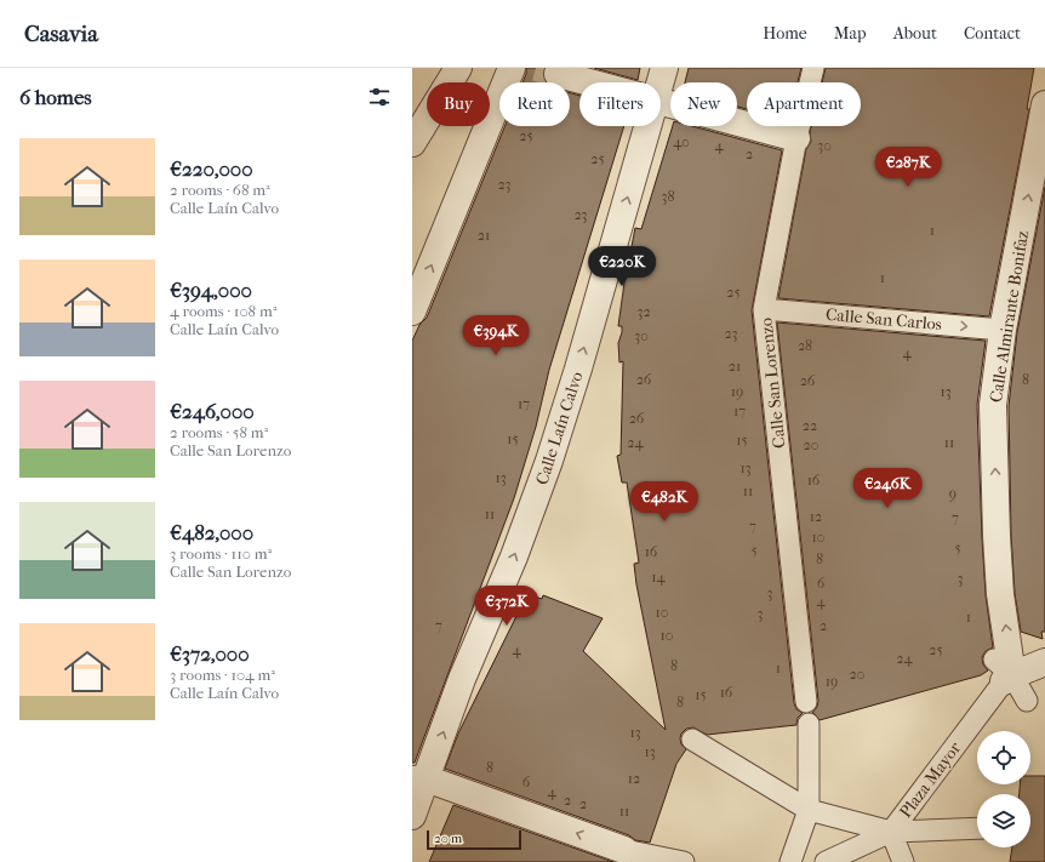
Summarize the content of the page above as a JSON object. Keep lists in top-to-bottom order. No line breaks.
{"streets":{"street":["Calle Almirante Bonifaz","Calle San Carlos","Calle San Lorenzo","Calle Laín Calvo","Plaza Mayor"]},"crossings":[["Calle Almirante Bonifaz","Calle San Carlos"],["Calle Almirante Bonifaz","Plaza Mayor"],["Calle San Carlos","Calle San Lorenzo"]],"one_way":["Calle Almirante Bonifaz","Calle San Carlos"],"house_numbers":["25","40","4","30","2","25","23","38","23","1","21","1","25","32","23","30","28","4","21","26","8","26","19","13","17","17","26","22","15","15","24","11","20","13","13","16","11","9","11","12","7","7","10","5","5","16","8","14","3","6","3","4","10","3","1","7","2","10","4","25","24","8","1","20","19","16","15","8","13","13","8","12","6","4","2","2","11"],"scale_bar":"20 m","page":{"header":"Casavia","nav":["Home","Map","About","Contact"],"heading":"6 homes","chip":["Buy","Rent","Filters","New","Apartment"],"list":[{"name":"€220,000","note":"2 rooms · 68 m² · Calle Laín Calvo"},{"name":"€394,000","note":"4 rooms · 108 m² · Calle Laín Calvo"},{"name":"€246,000","note":"2 rooms · 58 m² · Calle San Lorenzo"},{"name":"€482,000","note":"3 rooms · 110 m² · Calle San Lorenzo"},{"name":"€372,000","note":"3 rooms · 104 m² · Calle Laín Calvo"}],"price":["€287K","€220K","€394K","€246K","€482K","€372K"],"scale":"20 m"}}
